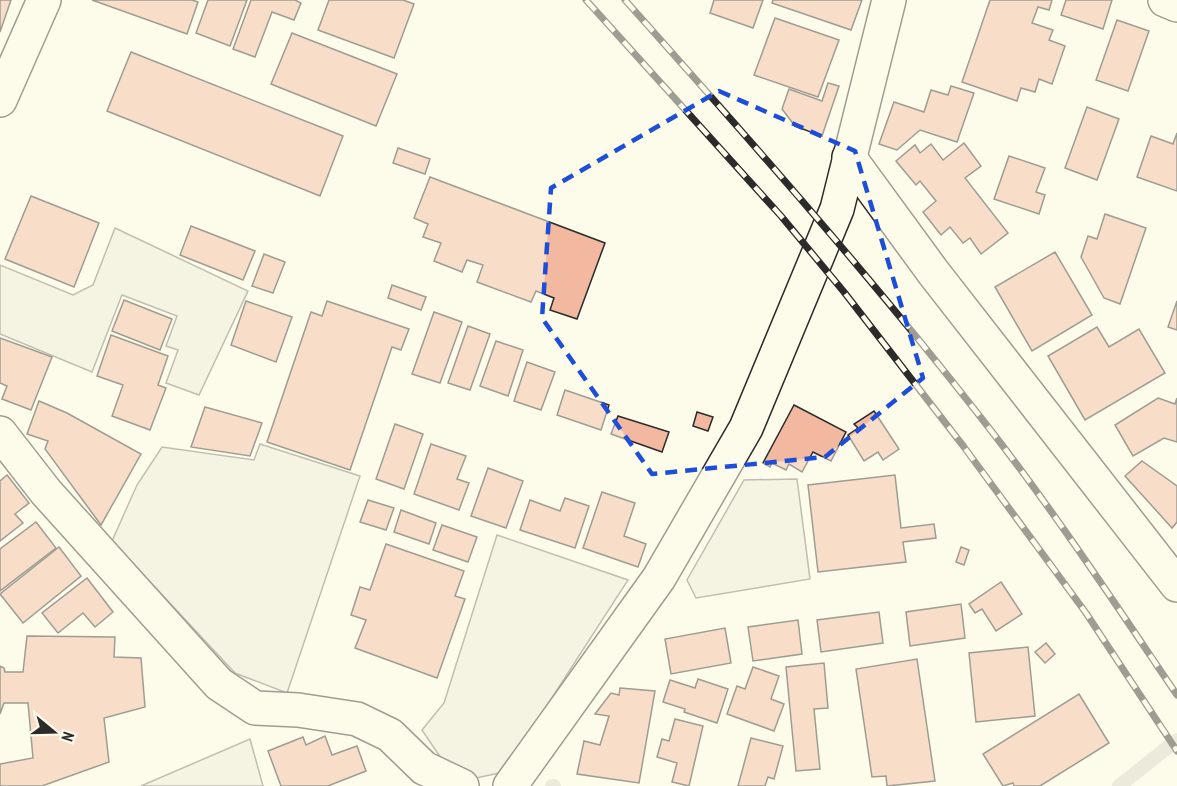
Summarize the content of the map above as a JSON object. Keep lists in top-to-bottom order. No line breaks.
{"north":"right"}
